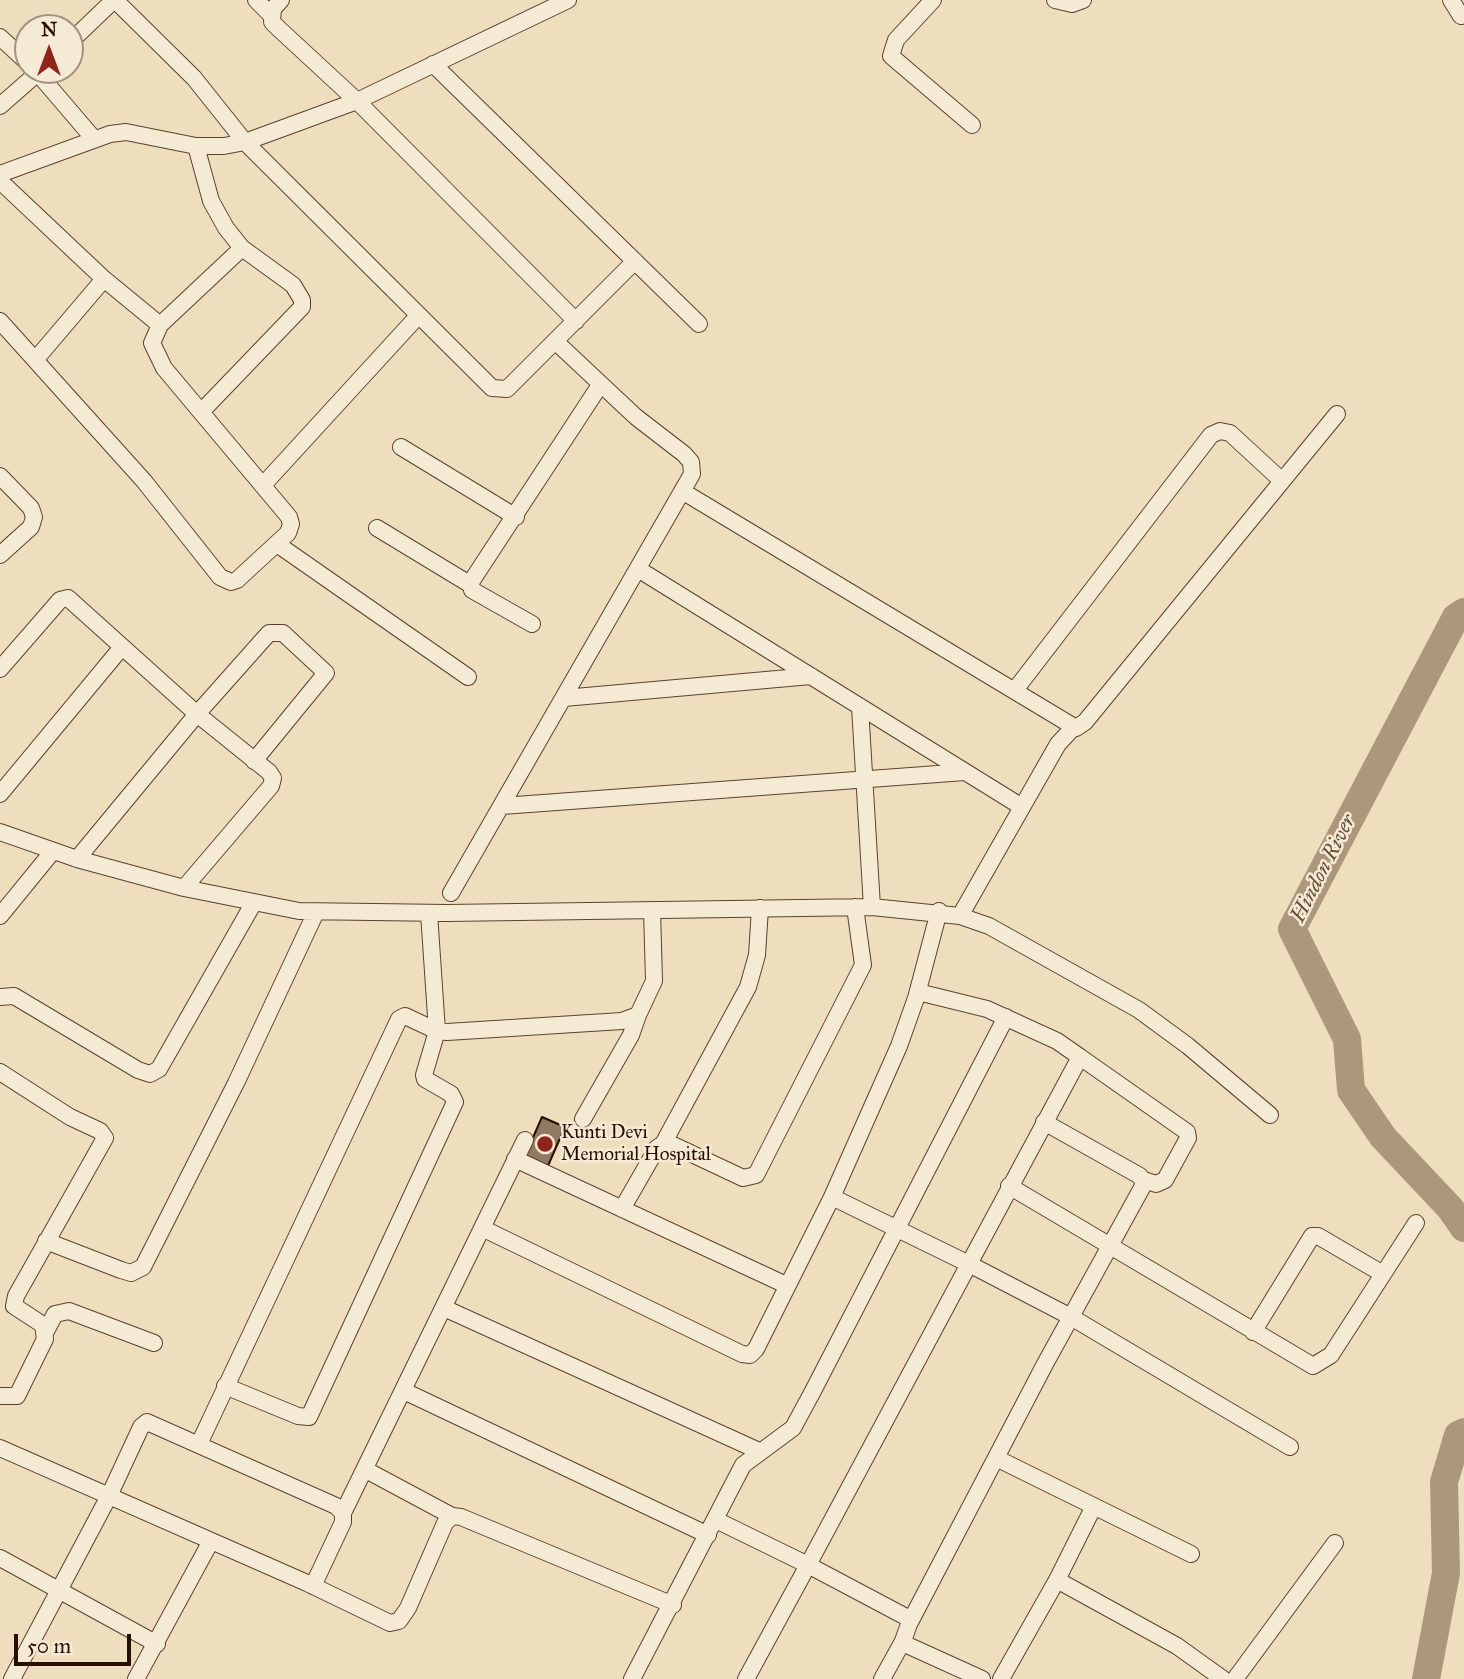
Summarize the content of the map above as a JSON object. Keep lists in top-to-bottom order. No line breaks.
{"water":["Hindon River"],"places":["Kunti Devi Memorial Hospital"],"scale_bar":"50 m","north":"top"}
